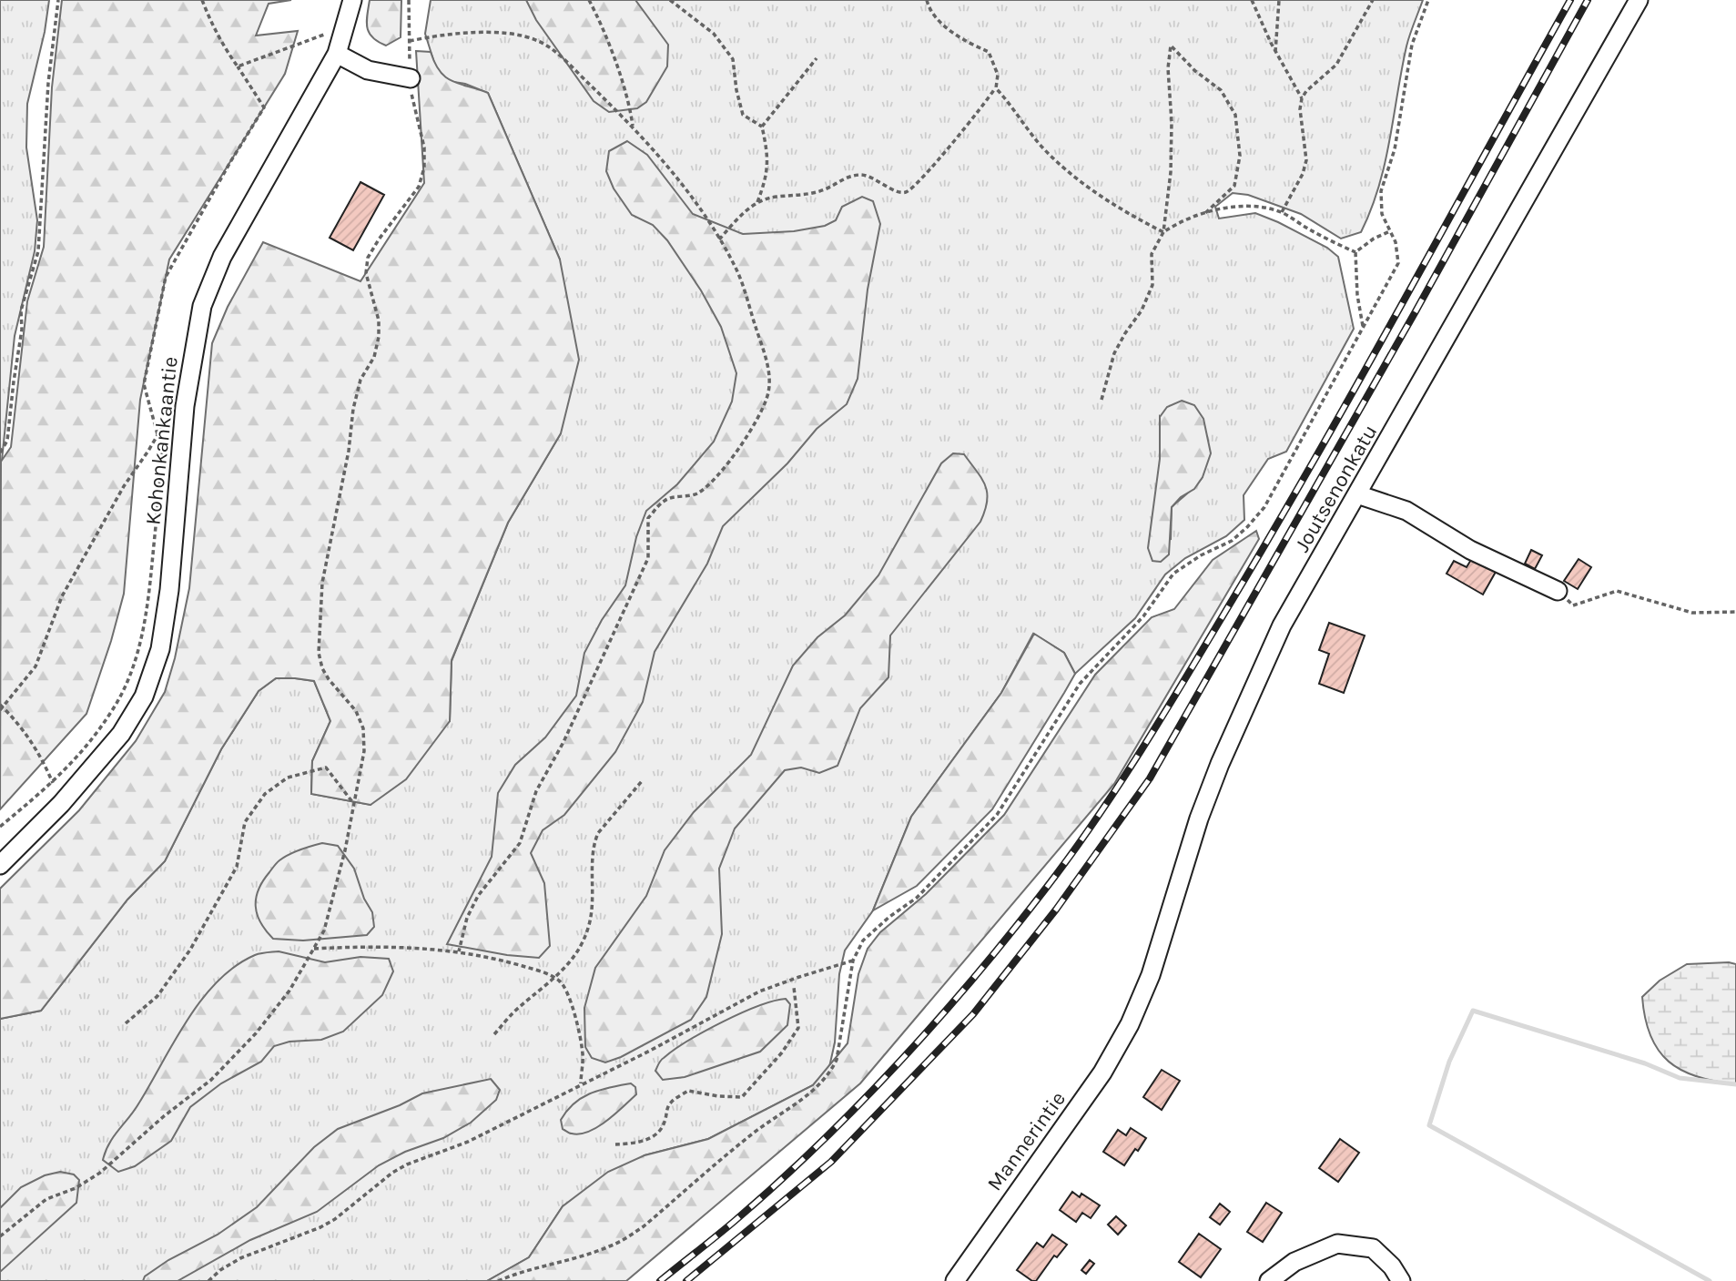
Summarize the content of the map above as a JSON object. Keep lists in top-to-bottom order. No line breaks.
{"streets":{"street":["Kohonkankaantie","Joutsenonkatu","Mannerintie"]},"crossings":[["Joutsenonkatu","Mannerintie"]]}
